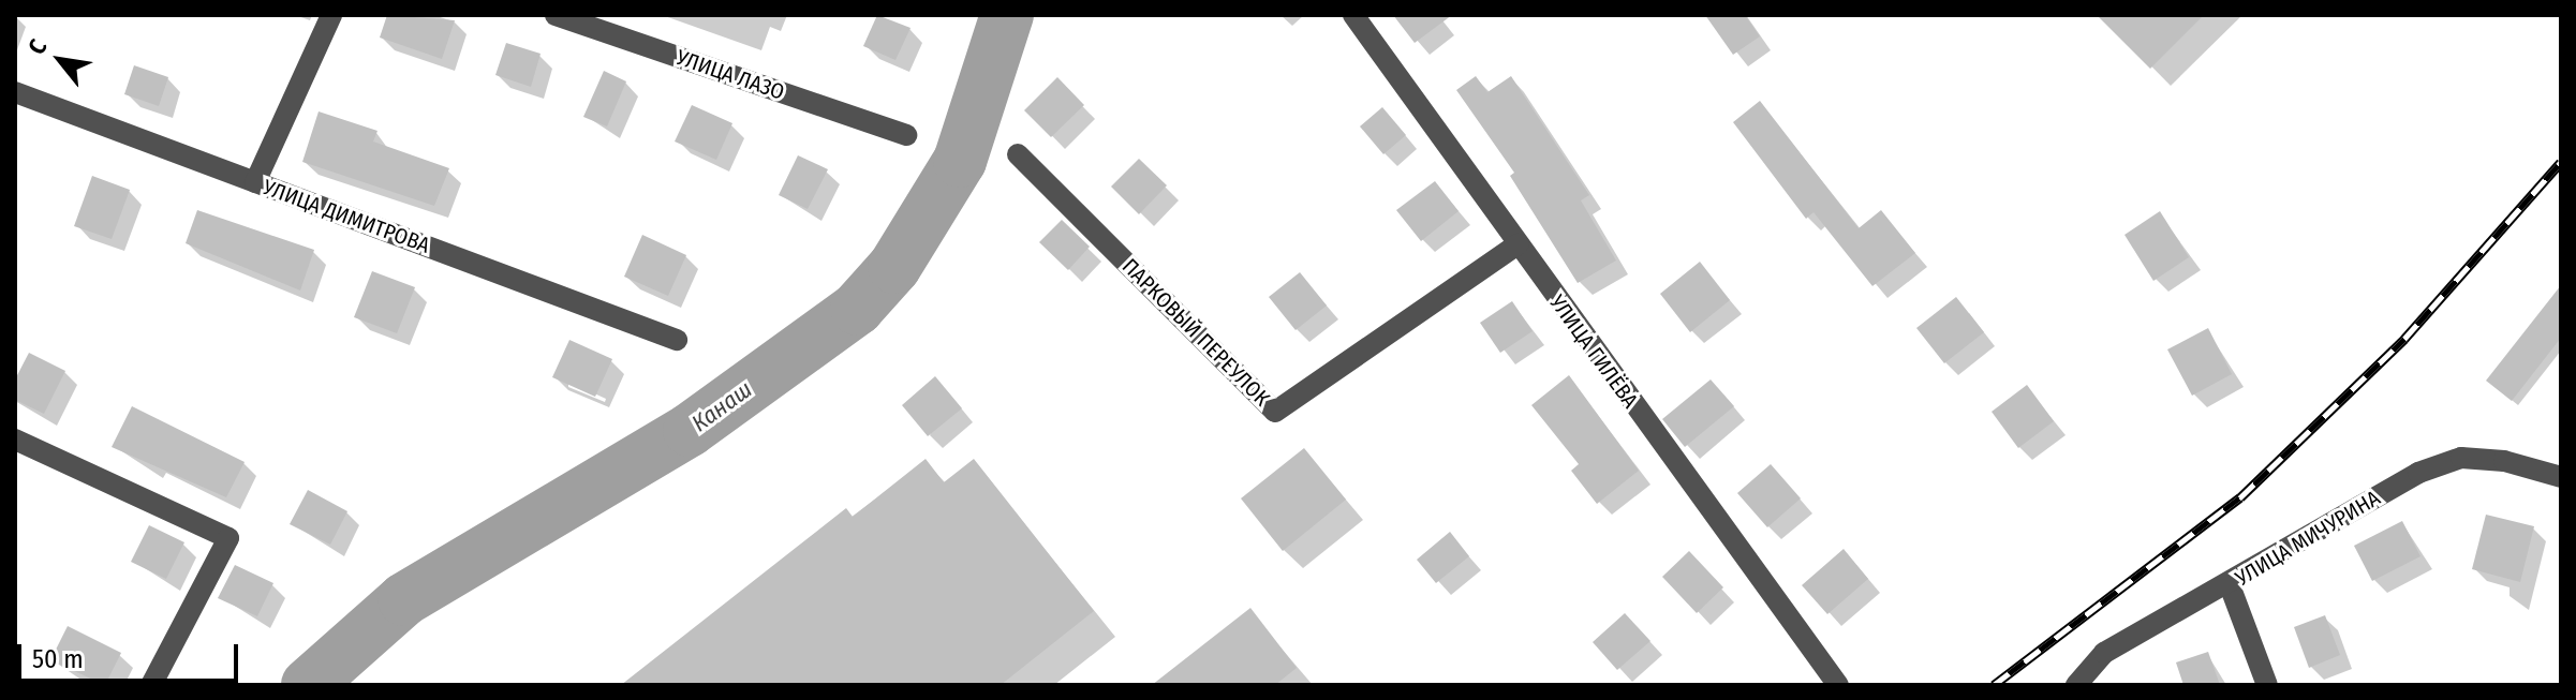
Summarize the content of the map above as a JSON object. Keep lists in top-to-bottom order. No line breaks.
{"streets":{"street":["УЛИЦА ЛАЗО","УЛИЦА ДИМИТРОВА","ПАРКОВЫЙ ПЕРЕУЛОК","УЛИЦА ГИЛЁВА","УЛИЦА МИЧУРИНА"]},"crossings":[["ПАРКОВЫЙ ПЕРЕУЛОК","УЛИЦА ГИЛЁВА"]],"water":["Канаш"],"scale_bar":"50 m","north":"top left"}
